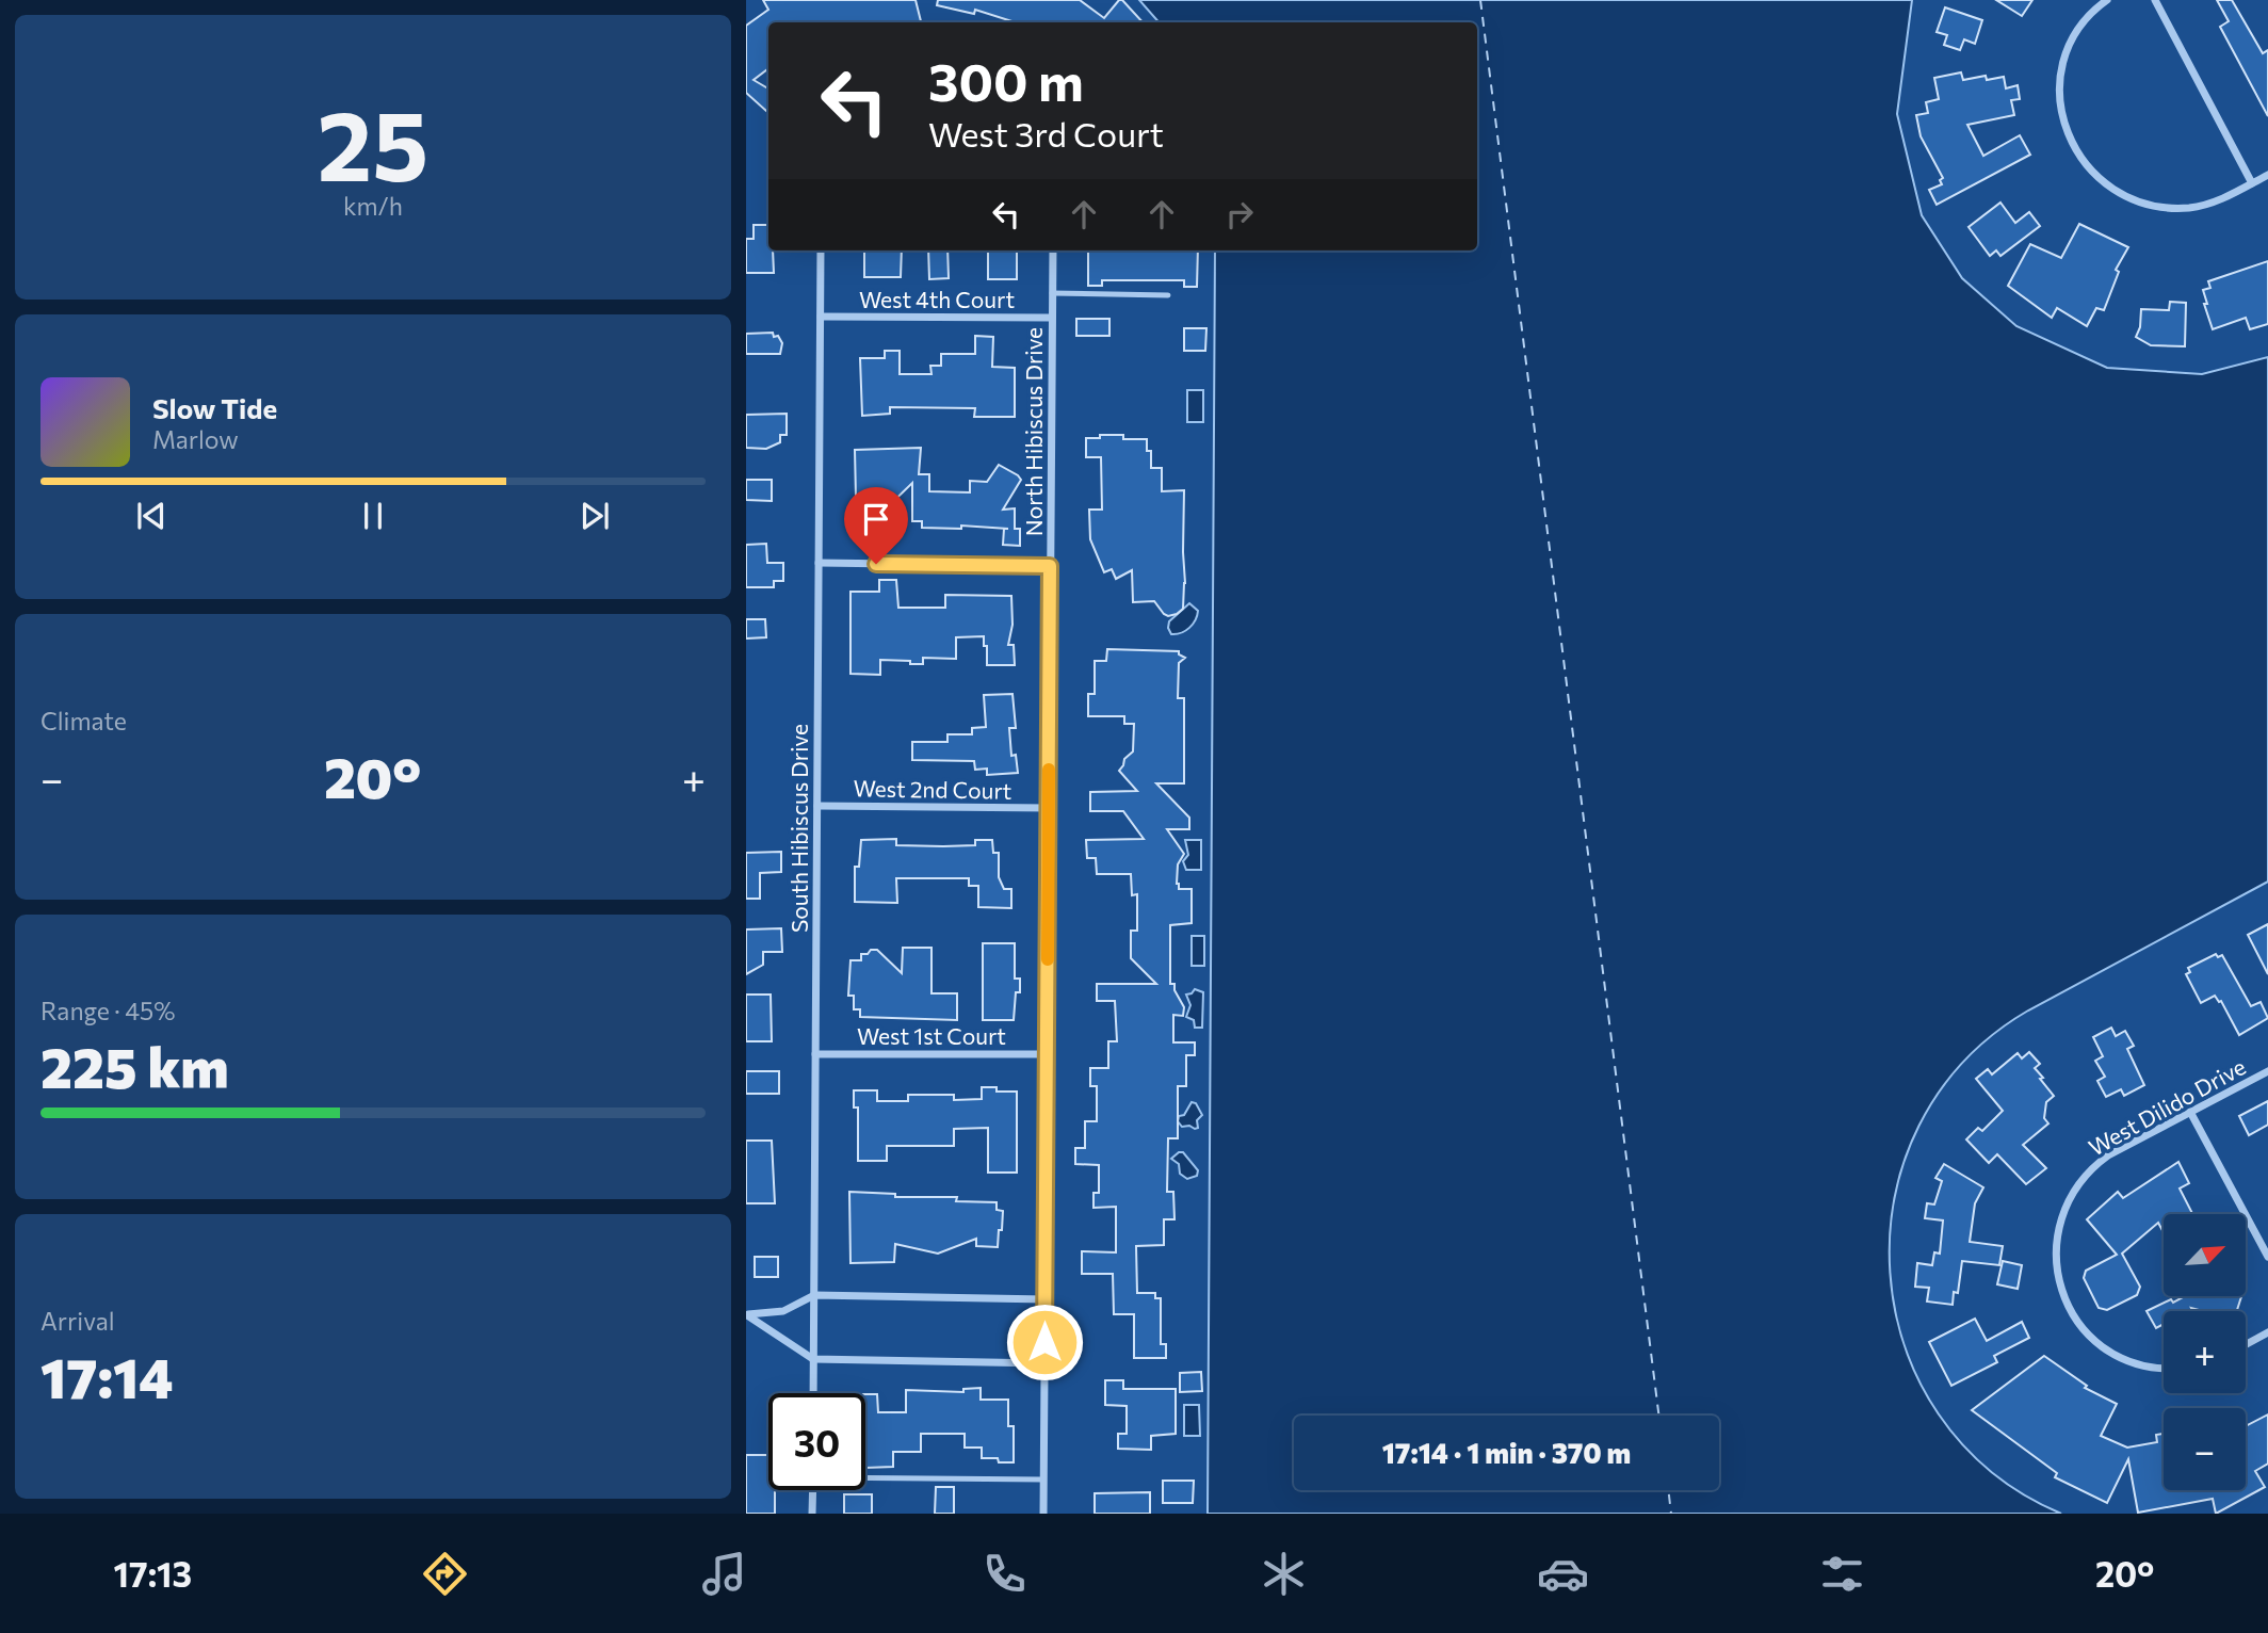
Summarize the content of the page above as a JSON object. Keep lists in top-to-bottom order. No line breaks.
{"streets":{"street":["West 4th Court","North Hibiscus Drive","West 2nd Court","South Hibiscus Drive","West 1st Court","West Dilido Drive"]},"crossings":[["West 4th Court","North Hibiscus Drive"],["West 4th Court","South Hibiscus Drive"],["North Hibiscus Drive","West 2nd Court"],["North Hibiscus Drive","West 1st Court"],["West 2nd Court","South Hibiscus Drive"],["South Hibiscus Drive","West 1st Court"]],"north":"top right","page":{"tile":[["25","km/h"],"Climate",["Range · 45%","225 km"],["Arrival","17:14"]],"turn":["300 m","West 3rd Court"],"song":["Slow Tide","Marlow"],"heat":["−","20°","+"],"map_buttons":["+","−"],"limit":"30","trip":"17:14 · 1 min · 370 m","tabs":["17:13","20°"]}}
